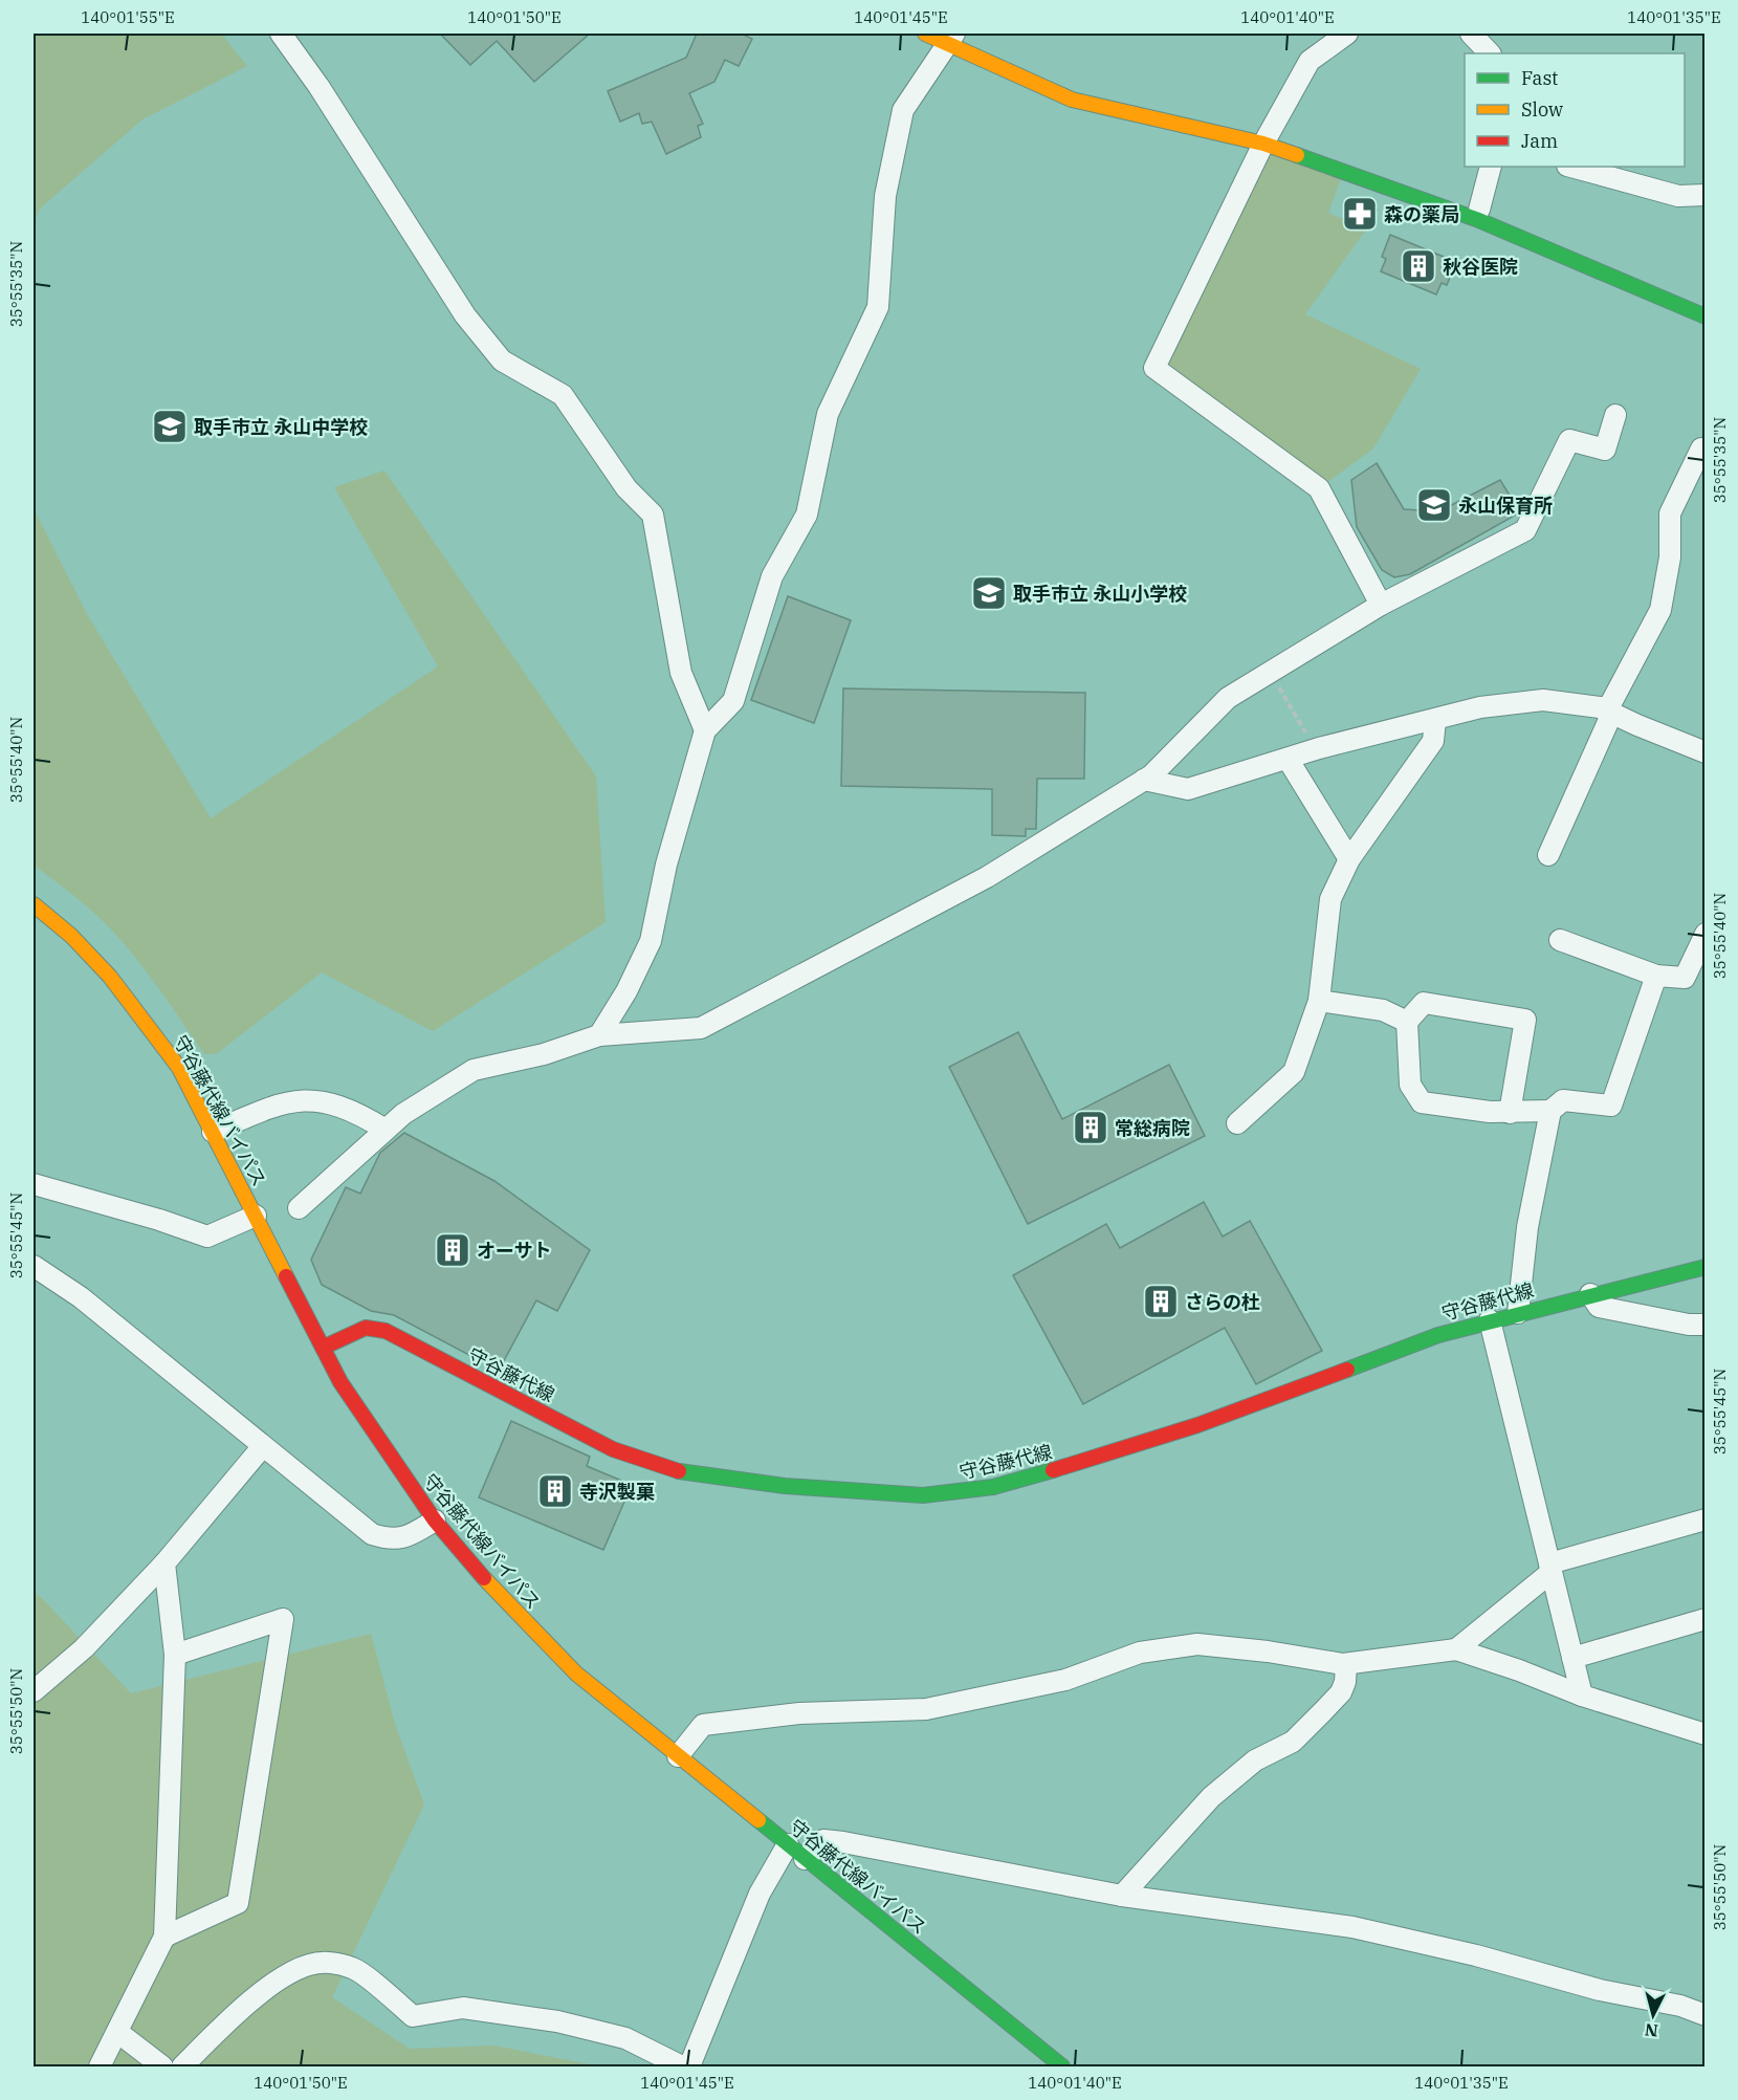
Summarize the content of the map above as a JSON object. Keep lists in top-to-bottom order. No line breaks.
{"streets":{"main road":["守谷藤代線バイパス","守谷藤代線"]},"crossings":[["守谷藤代線バイパス","守谷藤代線"]],"places":{"pharmacy":["森の薬局"],"building":["秋谷医院","常総病院","オーサト","さらの杜","寺沢製菓"],"school or university":["取手市立 永山中学校","永山保育所","取手市立 永山小学校"]},"legend":["Fast","Slow","Jam"],"north":"bottom","coordinates":["140°01'55\"E","140°01'50\"E","140°01'45\"E","140°01'40\"E","140°01'35\"E","35°55'35\"N","35°55'40\"N","35°55'45\"N","35°55'50\"N"]}
